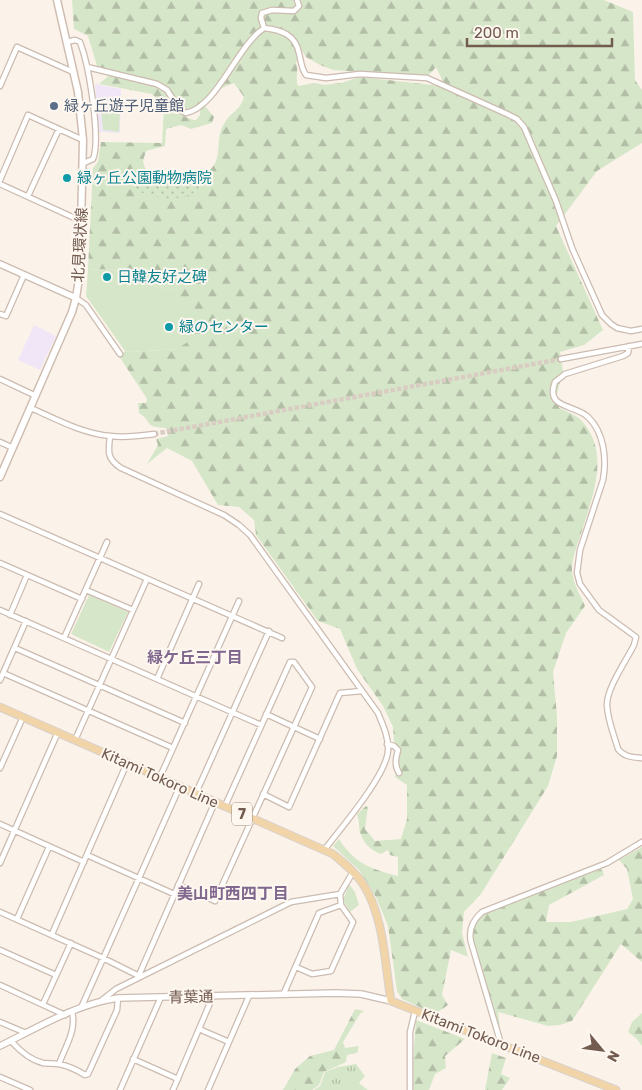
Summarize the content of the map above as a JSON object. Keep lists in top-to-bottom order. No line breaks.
{"streets":{"main road":["北見環状線","Kitami Tokoro Line","7"],"street":["青葉通"]},"crossings":[["Kitami Tokoro Line","青葉通"]],"districts":["緑ケ丘三丁目","美山町西四丁目"],"places":["緑ヶ丘遊子児童館","緑ヶ丘公園動物病院","日韓友好之碑","緑のセンター"],"scale_bar":"200 m","north":"bottom right"}
